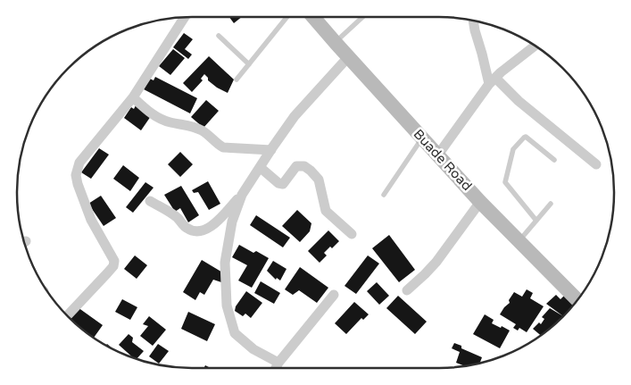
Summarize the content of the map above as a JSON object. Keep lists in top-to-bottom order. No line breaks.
{"streets":{"street":["Buade Road"]}}
